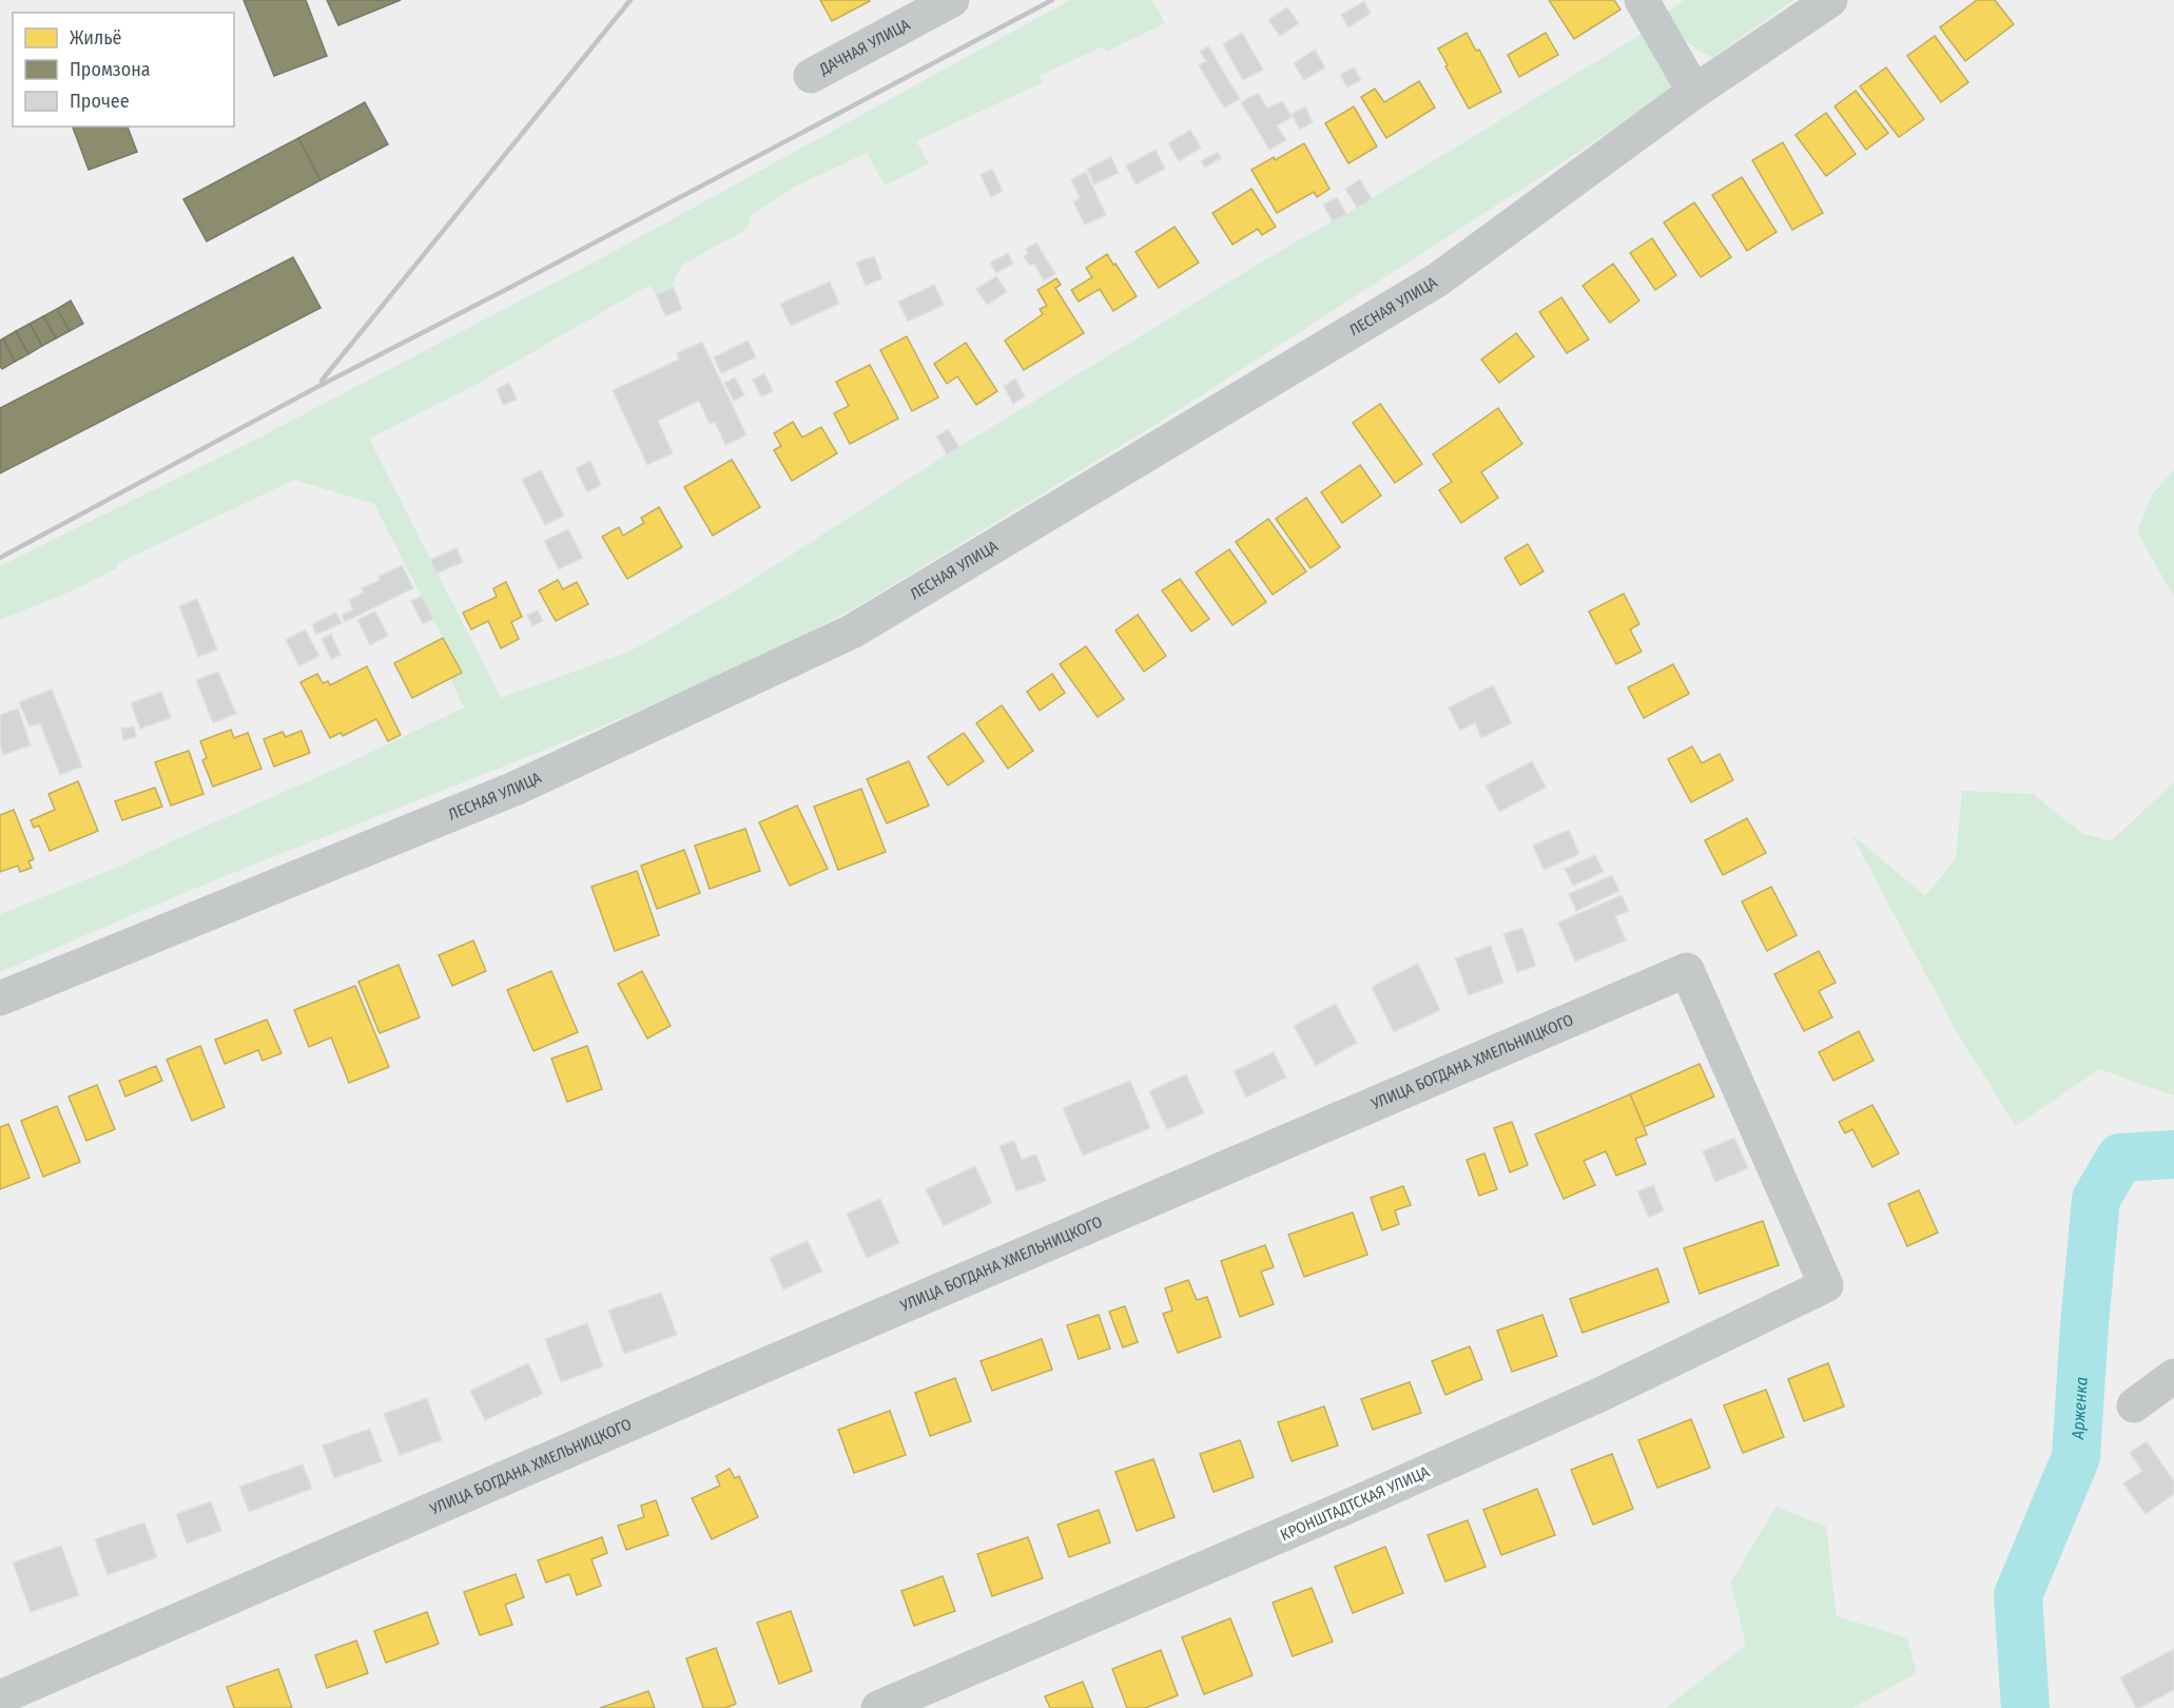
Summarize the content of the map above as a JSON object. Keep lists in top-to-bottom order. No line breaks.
{"streets":{"street":["ДАЧНАЯ УЛИЦА","ЛЕСНАЯ УЛИЦА","УЛИЦА БОГДАНА ХМЕЛЬНИЦКОГО","КРОНШТАДТСКАЯ УЛИЦА"]},"crossings":[["УЛИЦА БОГДАНА ХМЕЛЬНИЦКОГО","КРОНШТАДТСКАЯ УЛИЦА"]],"water":["Арженка"],"legend":["Жильё","Промзона","Прочее"]}
